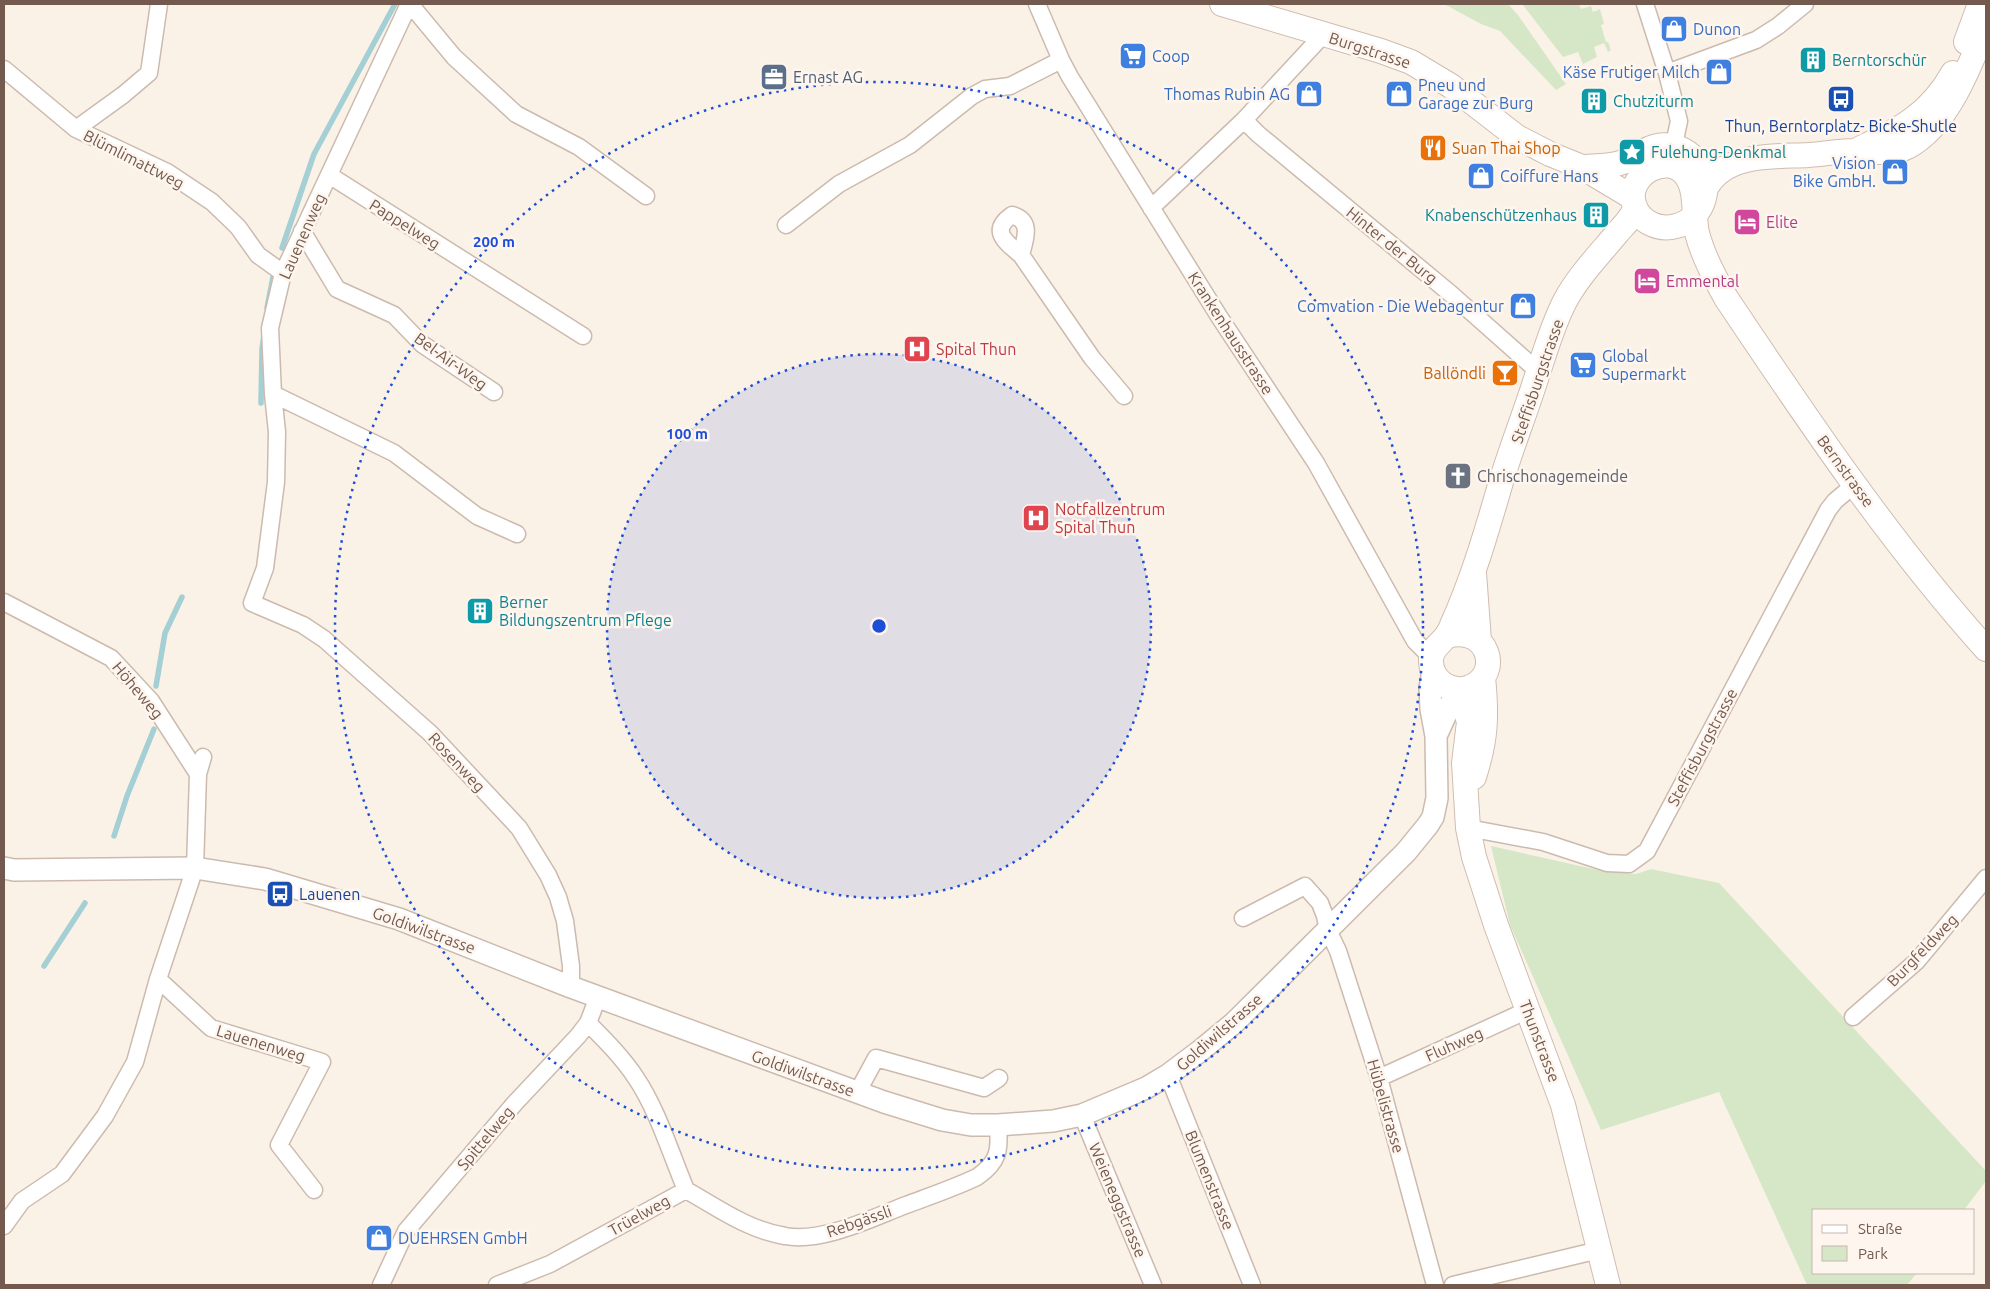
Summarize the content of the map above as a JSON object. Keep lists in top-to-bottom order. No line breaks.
{"streets":{"main road":["Burgstrasse","Steffisburgstrasse","Bernstrasse","Thunstrasse"],"street":["Blümlimattweg","Pappelweg","Lauenenweg","Hinter der Burg","Krankenhausstrasse","Bel-Air-Weg","Höheweg","Rosenweg","Goldiwilstrasse","Burgfeldweg","Fluhweg","Hübelistrasse","Spittelweg","Blumenstrasse","Weieneggstrasse","Trüelweg","Rebgässli"]},"crossings":[["Burgstrasse","Steffisburgstrasse"],["Burgstrasse","Bernstrasse"],["Blümlimattweg","Lauenenweg"],["Pappelweg","Lauenenweg"],["Lauenenweg","Bel-Air-Weg"],["Lauenenweg","Rosenweg"],["Hinter der Burg","Steffisburgstrasse"],["Krankenhausstrasse","Steffisburgstrasse"],["Krankenhausstrasse","Goldiwilstrasse"],["Krankenhausstrasse","Thunstrasse"],["Steffisburgstrasse","Bernstrasse"],["Steffisburgstrasse","Goldiwilstrasse"],["Steffisburgstrasse","Thunstrasse"],["Rosenweg","Goldiwilstrasse"],["Goldiwilstrasse","Thunstrasse"],["Goldiwilstrasse","Hübelistrasse"],["Goldiwilstrasse","Spittelweg"],["Goldiwilstrasse","Blumenstrasse"],["Goldiwilstrasse","Weieneggstrasse"],["Goldiwilstrasse","Rebgässli"],["Thunstrasse","Fluhweg"],["Fluhweg","Hübelistrasse"],["Spittelweg","Trüelweg"],["Trüelweg","Rebgässli"]],"places":{"shop":["Dunon","Käse Frutiger Milch","Thomas Rubin AG","Pneu und Garage zur Burg","Vision Bike GmbH.","Coiffure Hans","Comvation - Die Webagentur","DUEHRSEN GmbH"],"supermarket":["Coop","Global Supermarkt"],"building":["Berntorschür","Chutziturm","Knabenschützenhaus","Berner Bildungszentrum Pflege"],"office":["Ernast AG"],"bus stop":["Thun, Berntorplatz- Bicke-Shutle","Lauenen"],"restaurant":["Suan Thai Shop"],"place":["Fulehung-Denkmal"],"hotel":["Elite","Emmental"],"hospital":["Spital Thun","Notfallzentrum Spital Thun"],"bar":["Ballöndli"],"church":["Chrischonagemeinde"]},"legend":["Straße","Park"],"rings":["200 m","100 m"]}
